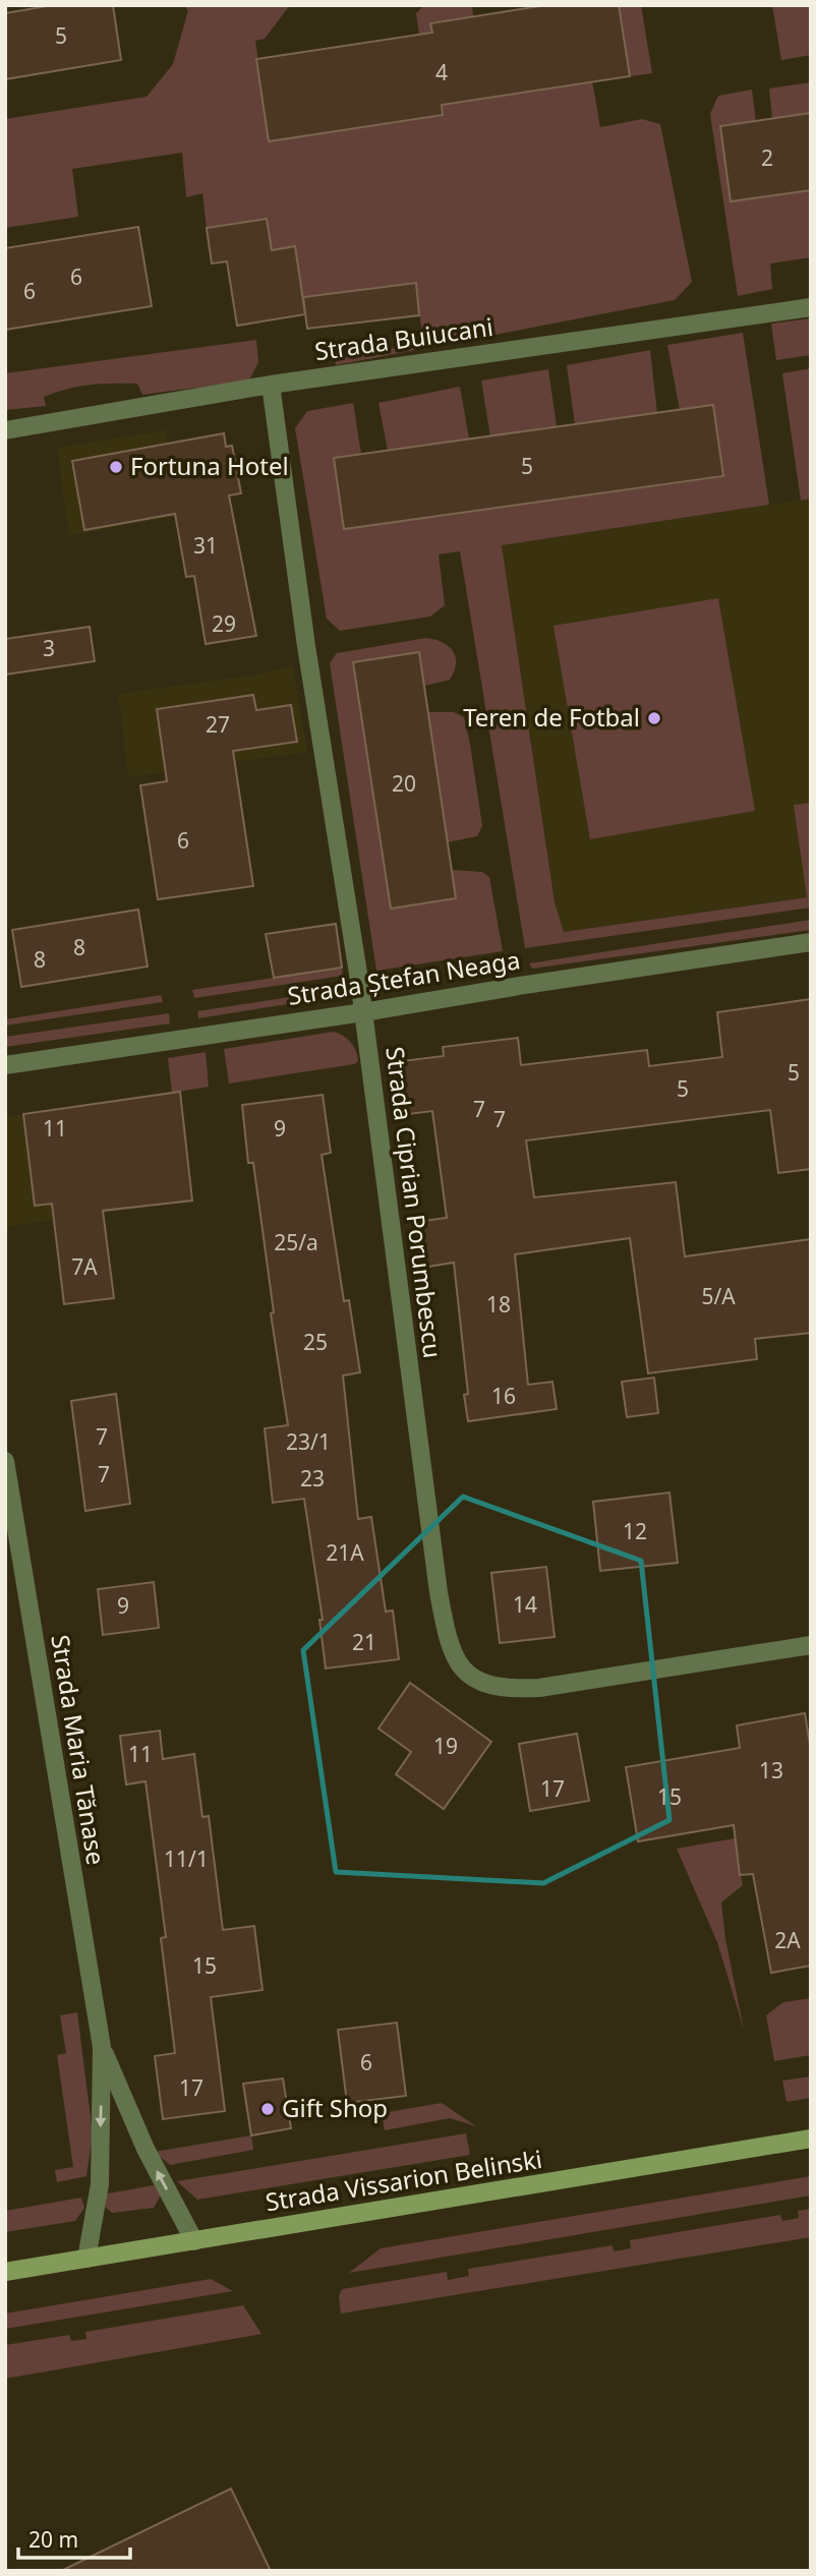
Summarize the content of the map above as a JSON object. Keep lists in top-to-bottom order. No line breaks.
{"streets":{"main road":["Strada Vissarion Belinski"],"street":["Strada Buiucani","Strada Ștefan Neaga","Strada Ciprian Porumbescu","Strada Maria Tănase"]},"crossings":[["Strada Buiucani","Strada Ciprian Porumbescu"],["Strada Ștefan Neaga","Strada Ciprian Porumbescu"],["Strada Maria Tănase","Strada Vissarion Belinski"]],"places":["Fortuna Hotel","Teren de Fotbal","Gift Shop"],"house_numbers":["5","4","2","6","6","5","31","29","3","27","20","6","8","8","5","5","7","7","11","9","25/a","7A","5/A","18","25","16","7","23/1","7","23","12","21A","14","9","21","19","11","13","17","15","11/1","2A","15","6","17"],"scale_bar":"20 m"}
